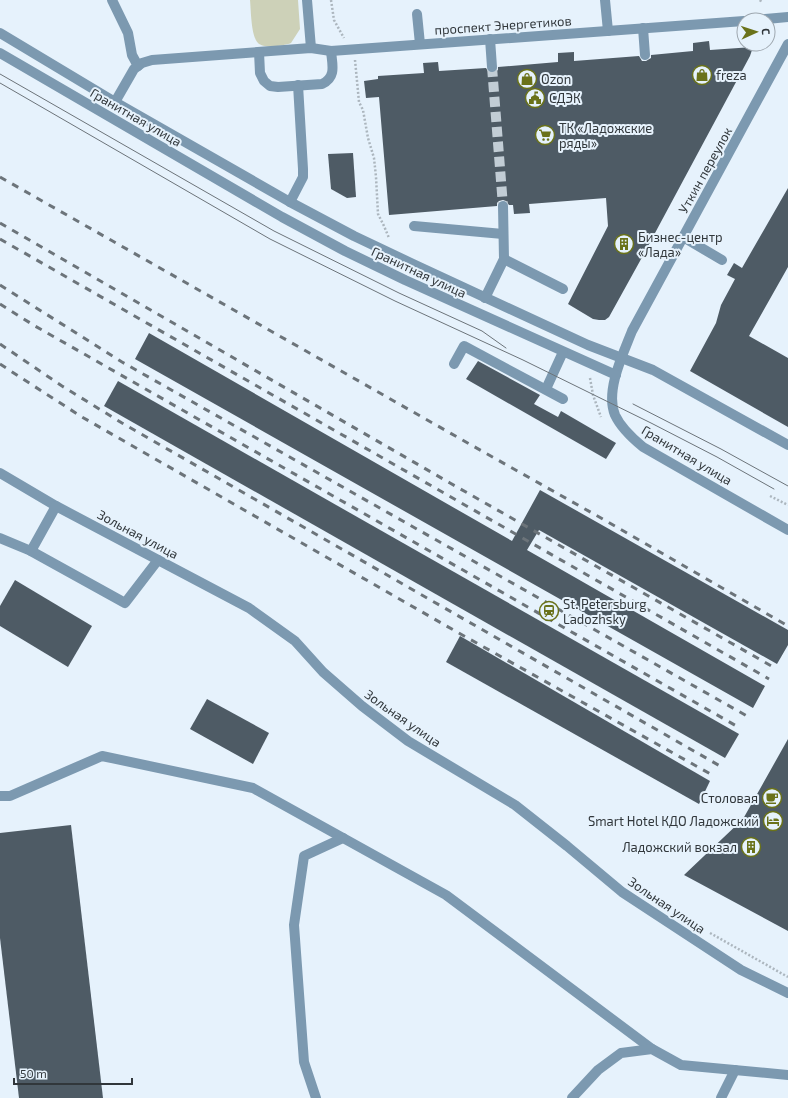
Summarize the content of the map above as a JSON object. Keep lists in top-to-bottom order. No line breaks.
{"streets":{"street":["проспект Энергетиков","Гранитная улица","Уткин переулок","Зольная улица"]},"crossings":[["Гранитная улица","Уткин переулок"]],"places":{"shop":["freza","Ozon"],"public building":["СДЭК"],"supermarket":["ТК «Ладожские ряды»"],"building":["Бизнес-центр «Лада»","Ладожский вокзал"],"station":["St. Petersburg Ladozhsky"],"cafe":["Столовая"],"hotel":["Smart Hotel КДО Ладожский"]},"scale_bar":"50 m","north":"right"}
